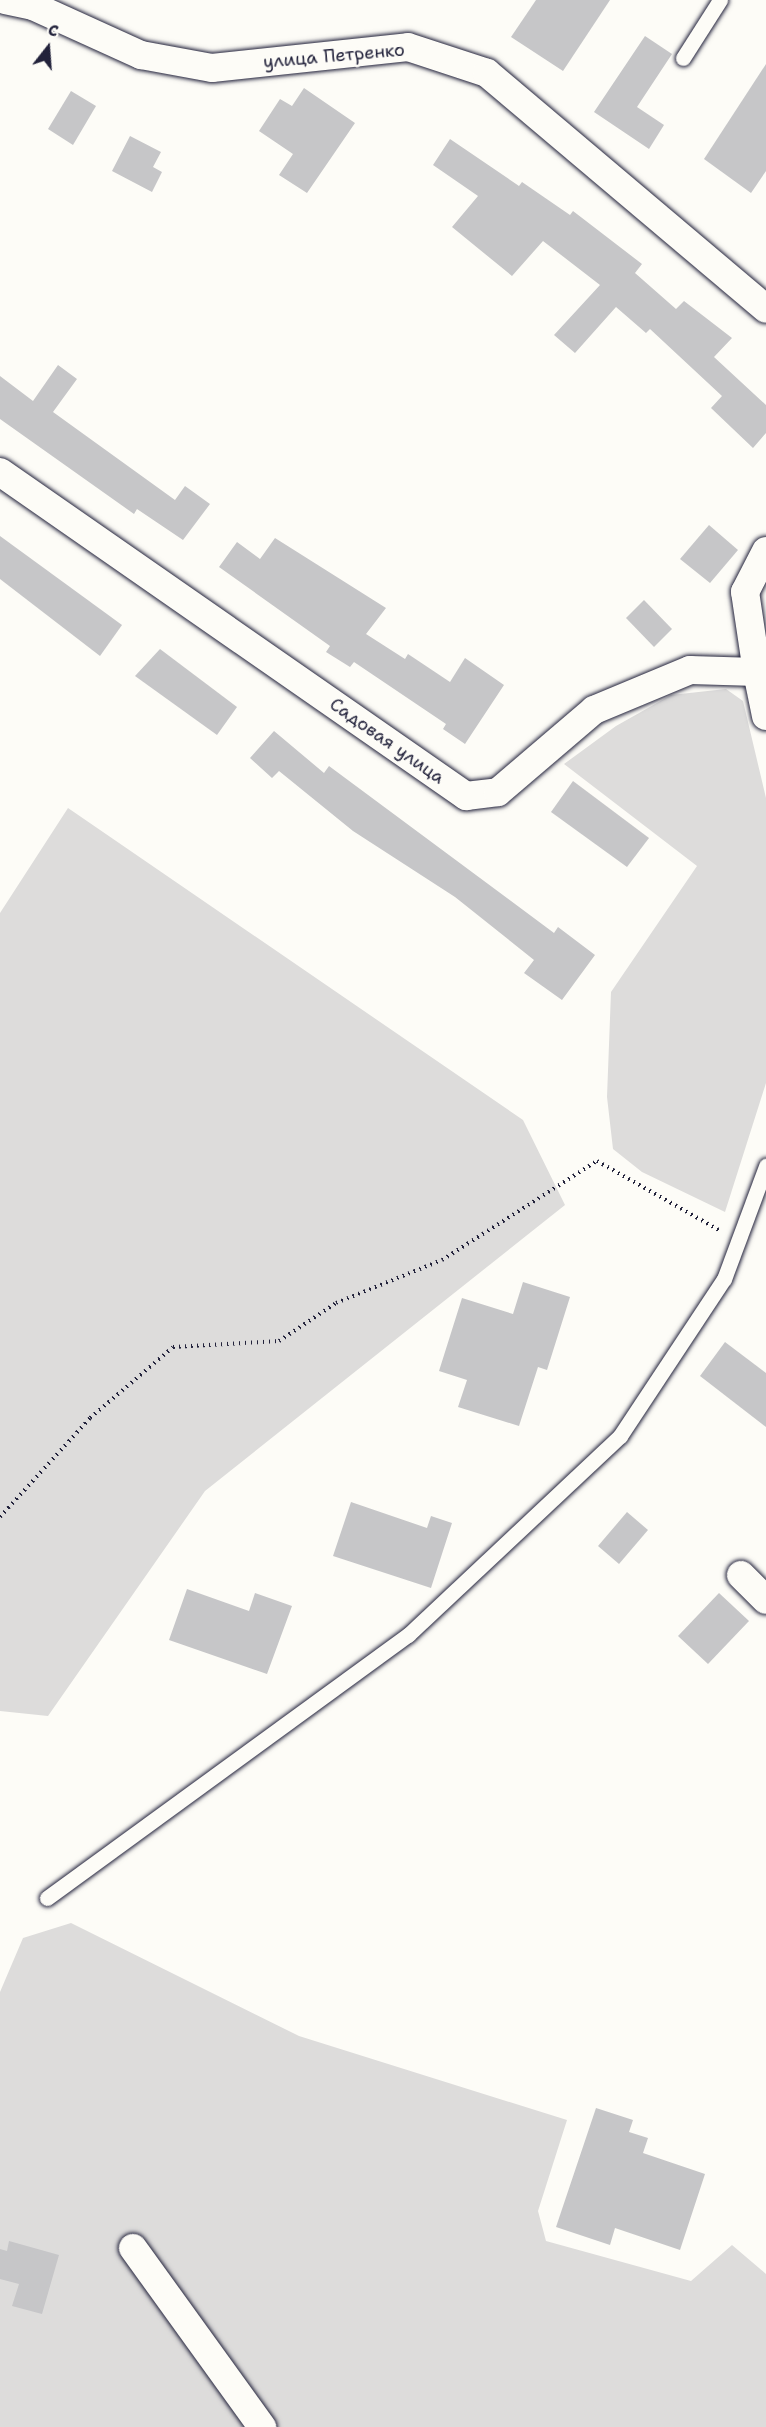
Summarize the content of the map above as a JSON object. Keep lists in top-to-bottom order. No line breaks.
{"streets":{"street":["улица Петренко","Садовая улица"]},"north":"top"}
